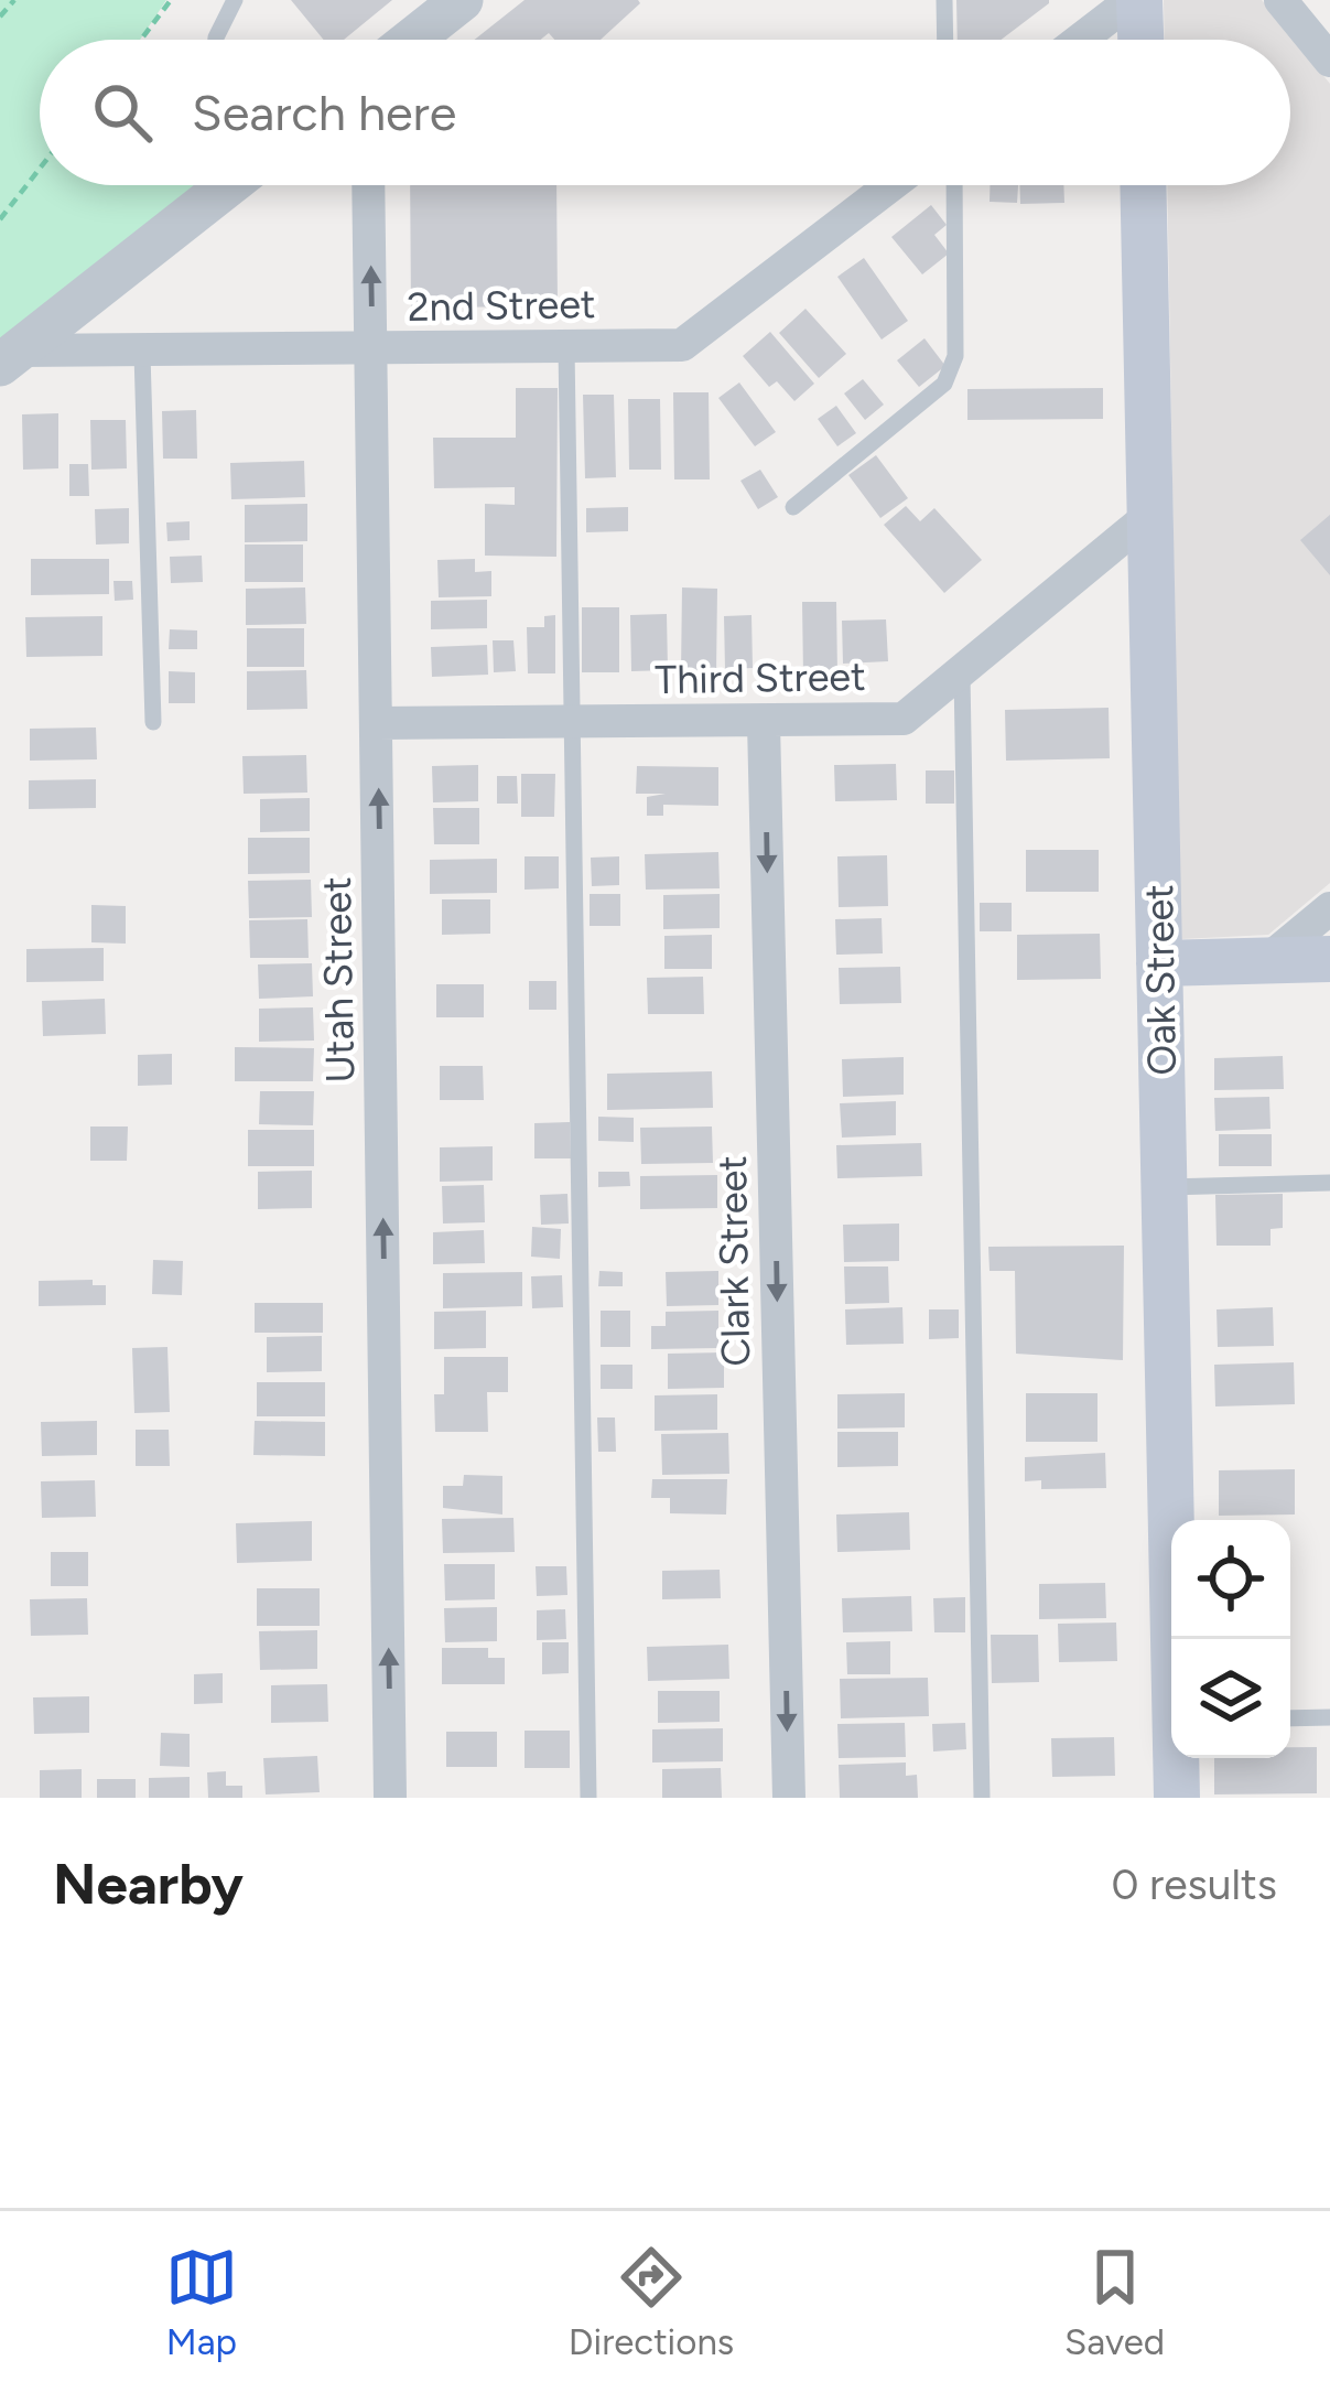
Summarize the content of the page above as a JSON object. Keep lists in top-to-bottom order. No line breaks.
{"streets":{"main road":["Oak Street"],"street":["2nd Street","Third Street","Utah Street","Clark Street"]},"crossings":[["2nd Street","Utah Street"],["Third Street","Utah Street"],["Third Street","Oak Street"],["Third Street","Clark Street"]],"one_way":["Utah Street","Clark Street"],"page":{"search":"Search here","heading":["Nearby","0 results"],"nav":["Map","Directions","Saved"]}}
